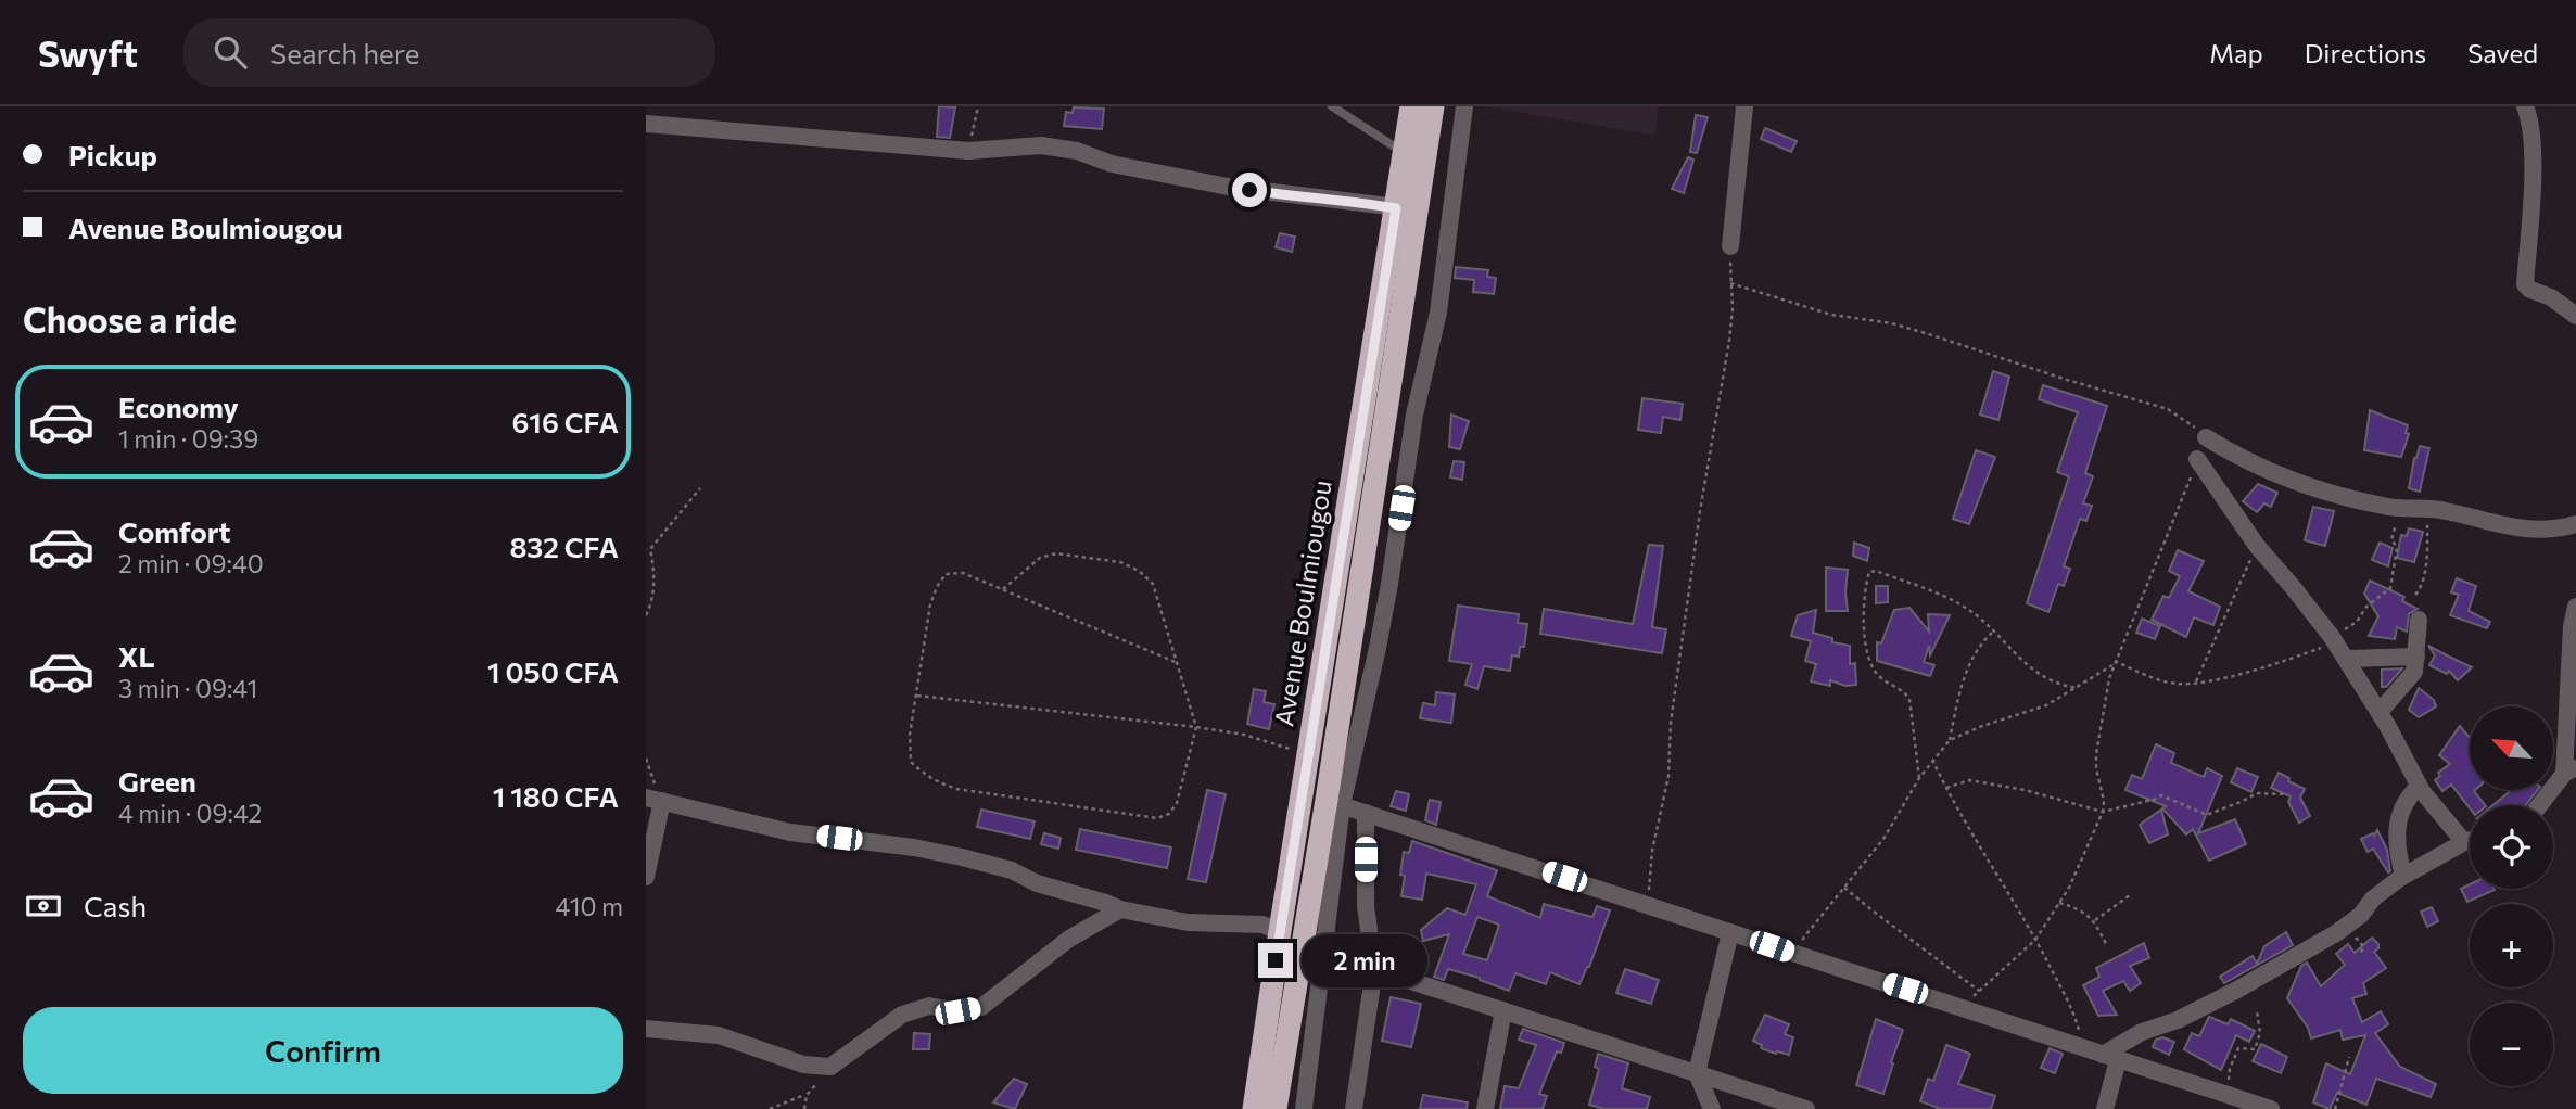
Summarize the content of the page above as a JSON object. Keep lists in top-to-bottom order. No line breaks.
{"streets":{"highway":["Avenue Boulmiougou"]},"north":"top left","page":{"header":"Swyft","search":"Search here","nav":["Map","Directions","Saved"],"banner":["Pickup","Avenue Boulmiougou"],"heading":"Choose a ride","list":[{"name":"Economy","note":"1 min · 09:39","value":"616 CFA"},{"name":"Comfort","note":"2 min · 09:40","value":"832 CFA"},{"name":"XL","note":"3 min · 09:41","value":"1 050 CFA"},{"name":"Green","note":"4 min · 09:42","value":"1 180 CFA"}],"map_buttons":["+","−"],"pay":["Cash","410 m"],"bubble":"2 min","buttons":"Confirm"}}
